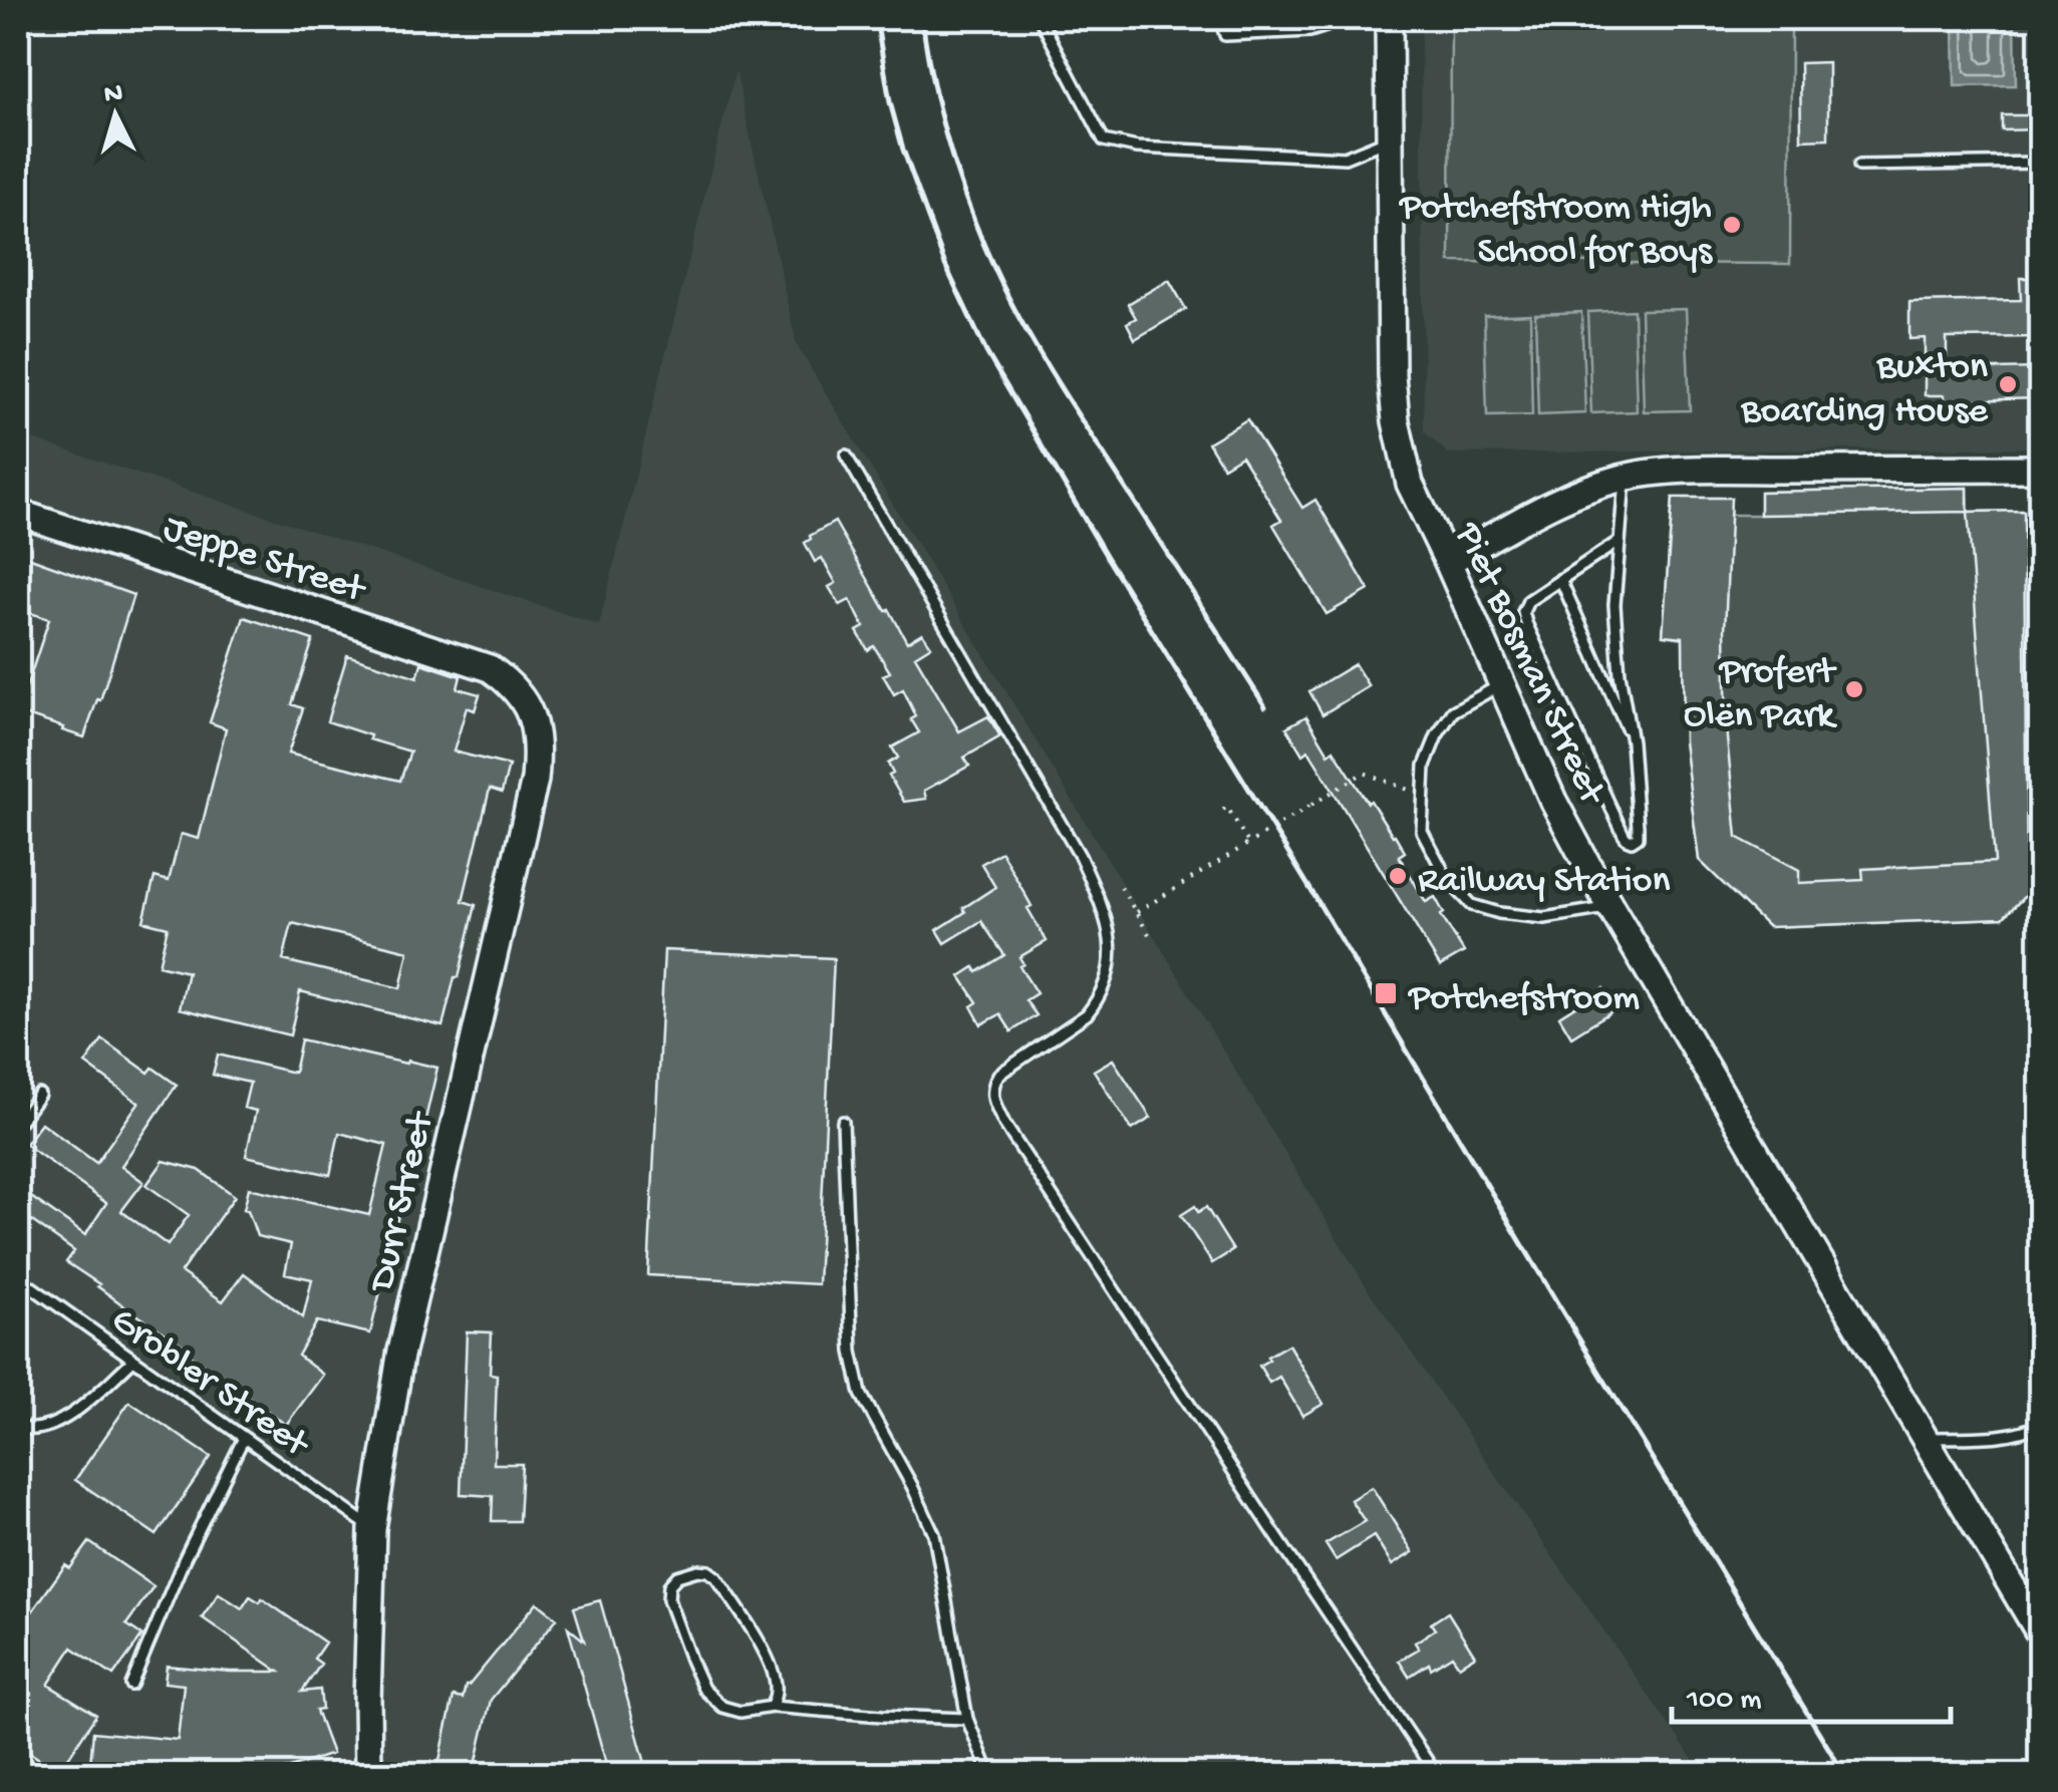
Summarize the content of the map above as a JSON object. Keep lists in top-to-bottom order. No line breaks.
{"streets":{"street":["Jeppe Street","Piet Bosman Street","Durr Street"],"lane":["Grobler Street"]},"crossings":[["Jeppe Street","Durr Street"],["Durr Street","Grobler Street"]],"places":{"other":["Potchefstroom High School for Boys","Buxton Boarding House","Profert Olën Park","Railway Station"],"transit":["Potchefstroom"]},"scale_bar":"100 m","north":"top"}
